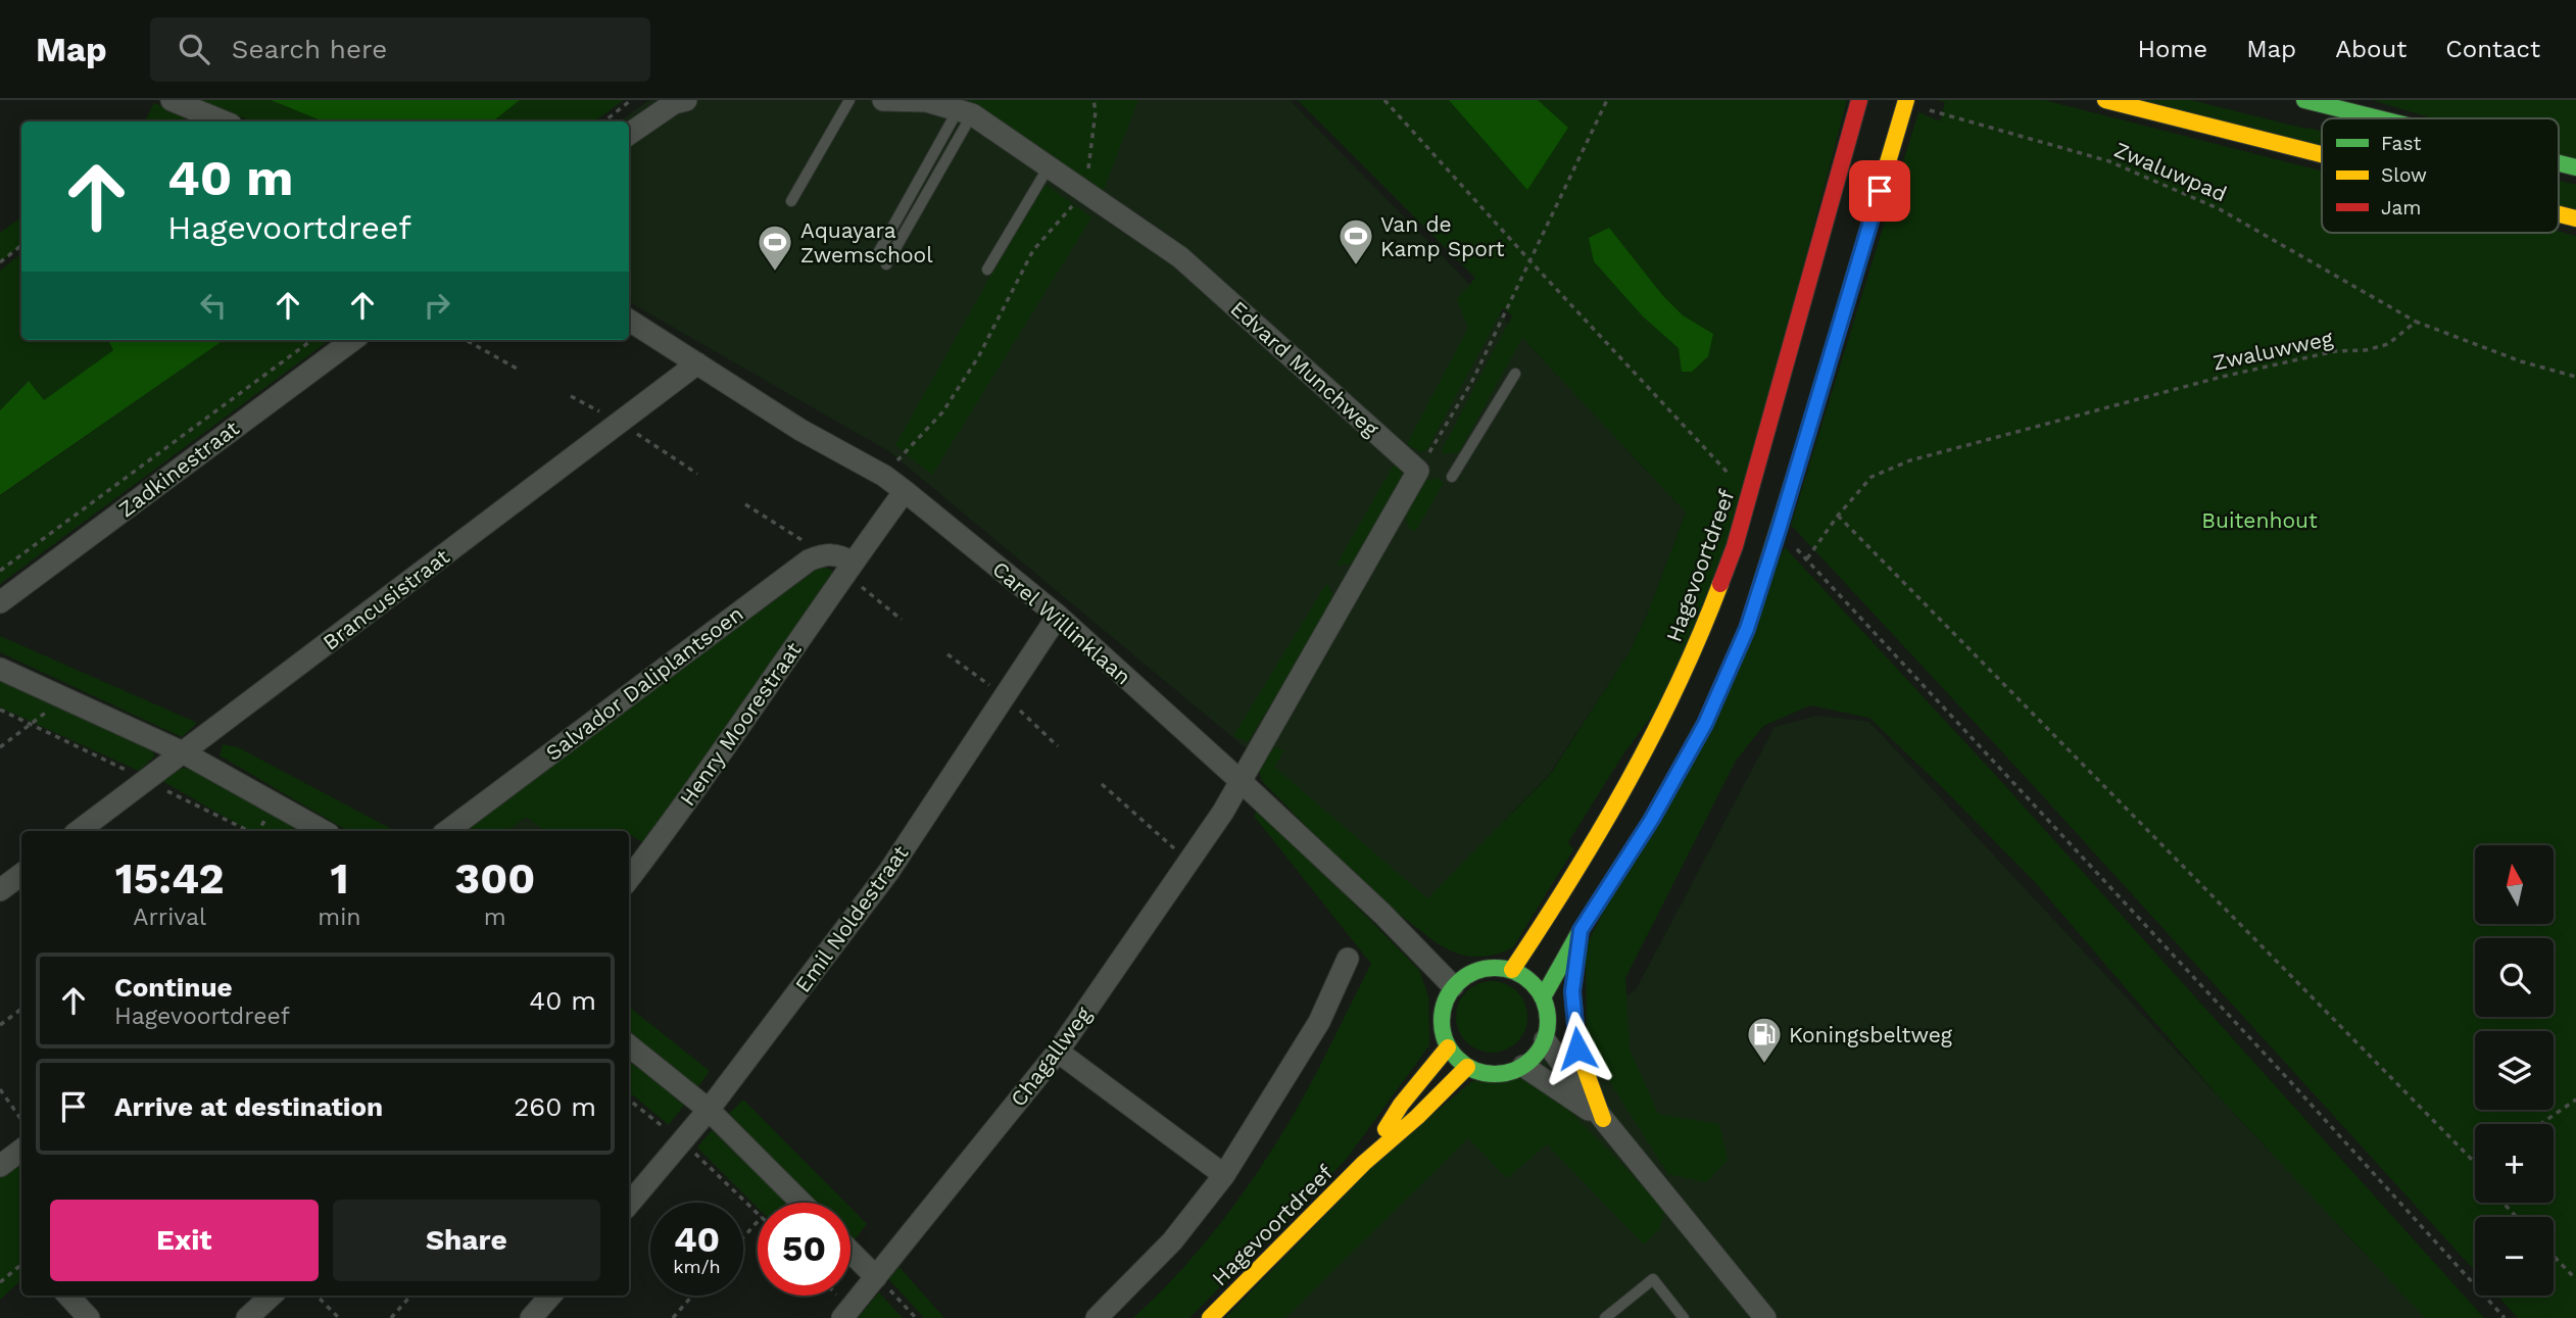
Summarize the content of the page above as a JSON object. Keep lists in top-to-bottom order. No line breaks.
{"streets":{"main road":["Hagevoortdreef"],"street":["Edvard Munchweg","Zadkinestraat","Brancusistraat","Carel Willinklaan","Salvador Daliplantsoen","Henry Moorestraat","Emil Noldestraat","Chagallweg"],"path":["Zwaluwpad","Zwaluwweg"]},"crossings":[["Zwaluwpad","Zwaluwweg"],["Edvard Munchweg","Carel Willinklaan"],["Edvard Munchweg","Chagallweg"],["Hagevoortdreef","Carel Willinklaan"],["Brancusistraat","Carel Willinklaan"],["Carel Willinklaan","Henry Moorestraat"],["Carel Willinklaan","Emil Noldestraat"],["Carel Willinklaan","Chagallweg"]],"parks":["Buitenhout"],"places":{"sports":["Van de Kamp Sport","Aquayara Zwemschool"],"fuel station":["Koningsbeltweg"]},"legend":["Fast","Slow","Jam"],"north":"top","page":{"header":"Map","search":"Search here","nav":["Home","Map","About","Contact"],"turn":["40 m","Hagevoortdreef"],"eta":["15:42","Arrival","1","min","300","m"],"map_buttons":["+","−"],"list":[{"name":"Continue","note":"Hagevoortdreef","value":"40 m"},{"name":"Arrive at destination","value":"260 m"}],"buttons":["Exit","Share"],"speed":"40 km/h","limit":"50"}}
